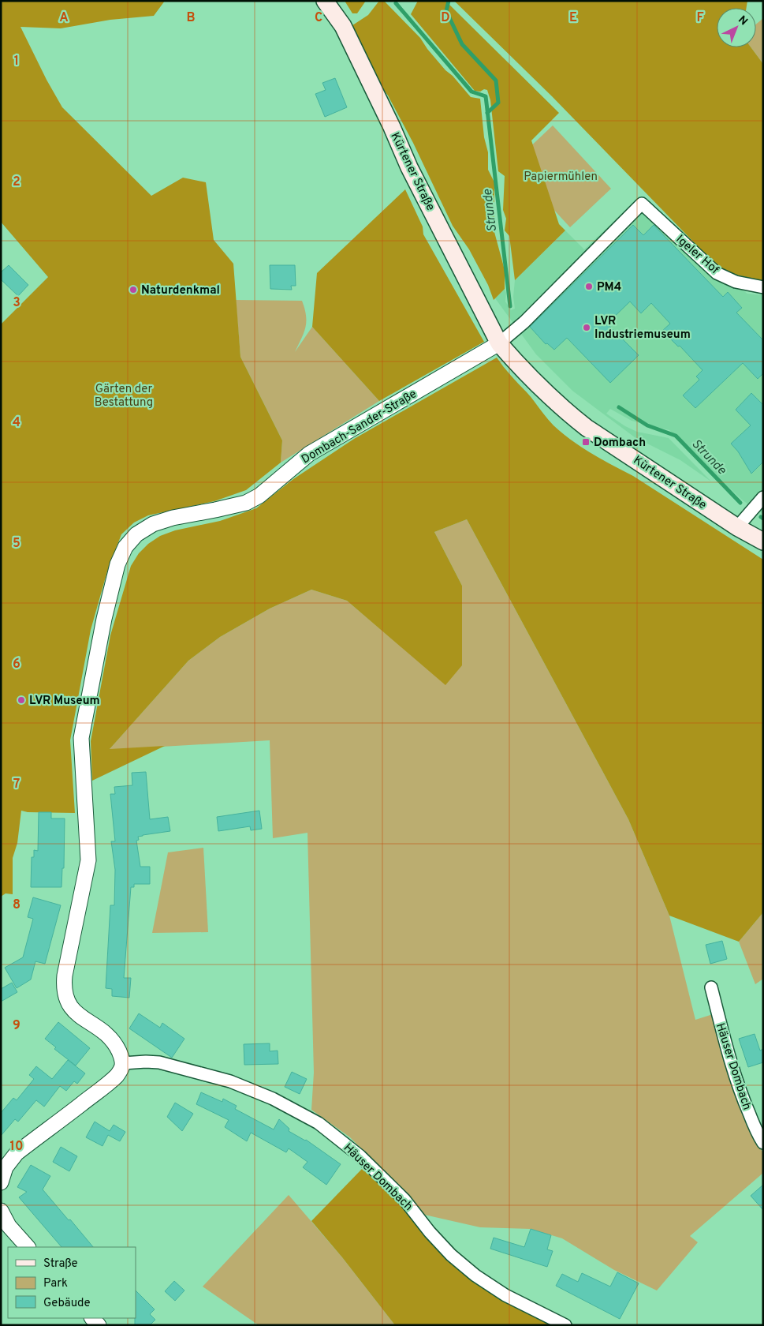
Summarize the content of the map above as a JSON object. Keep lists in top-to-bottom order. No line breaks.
{"streets":{"main road":["Kürtener Straße"],"street":["Igeler Hof","Dombach-Sander-Straße","Häuser Dombach"]},"crossings":[["Kürtener Straße","Igeler Hof"],["Kürtener Straße","Dombach-Sander-Straße"],["Igeler Hof","Dombach-Sander-Straße"],["Dombach-Sander-Straße","Häuser Dombach"]],"water":["Strunde"],"parks":["Papiermühlen","Gärten der Bestattung"],"places":{"other":["PM4","Naturdenkmal","LVR Industriemuseum","LVR Museum"],"transit":["Dombach"]},"legend":["Straße","Park","Gebäude"],"north":"top right","grid":{"columns":["A","B","C","D","E","F"],"rows":["1","2","3","4","5","6","7","8","9","10"]}}
